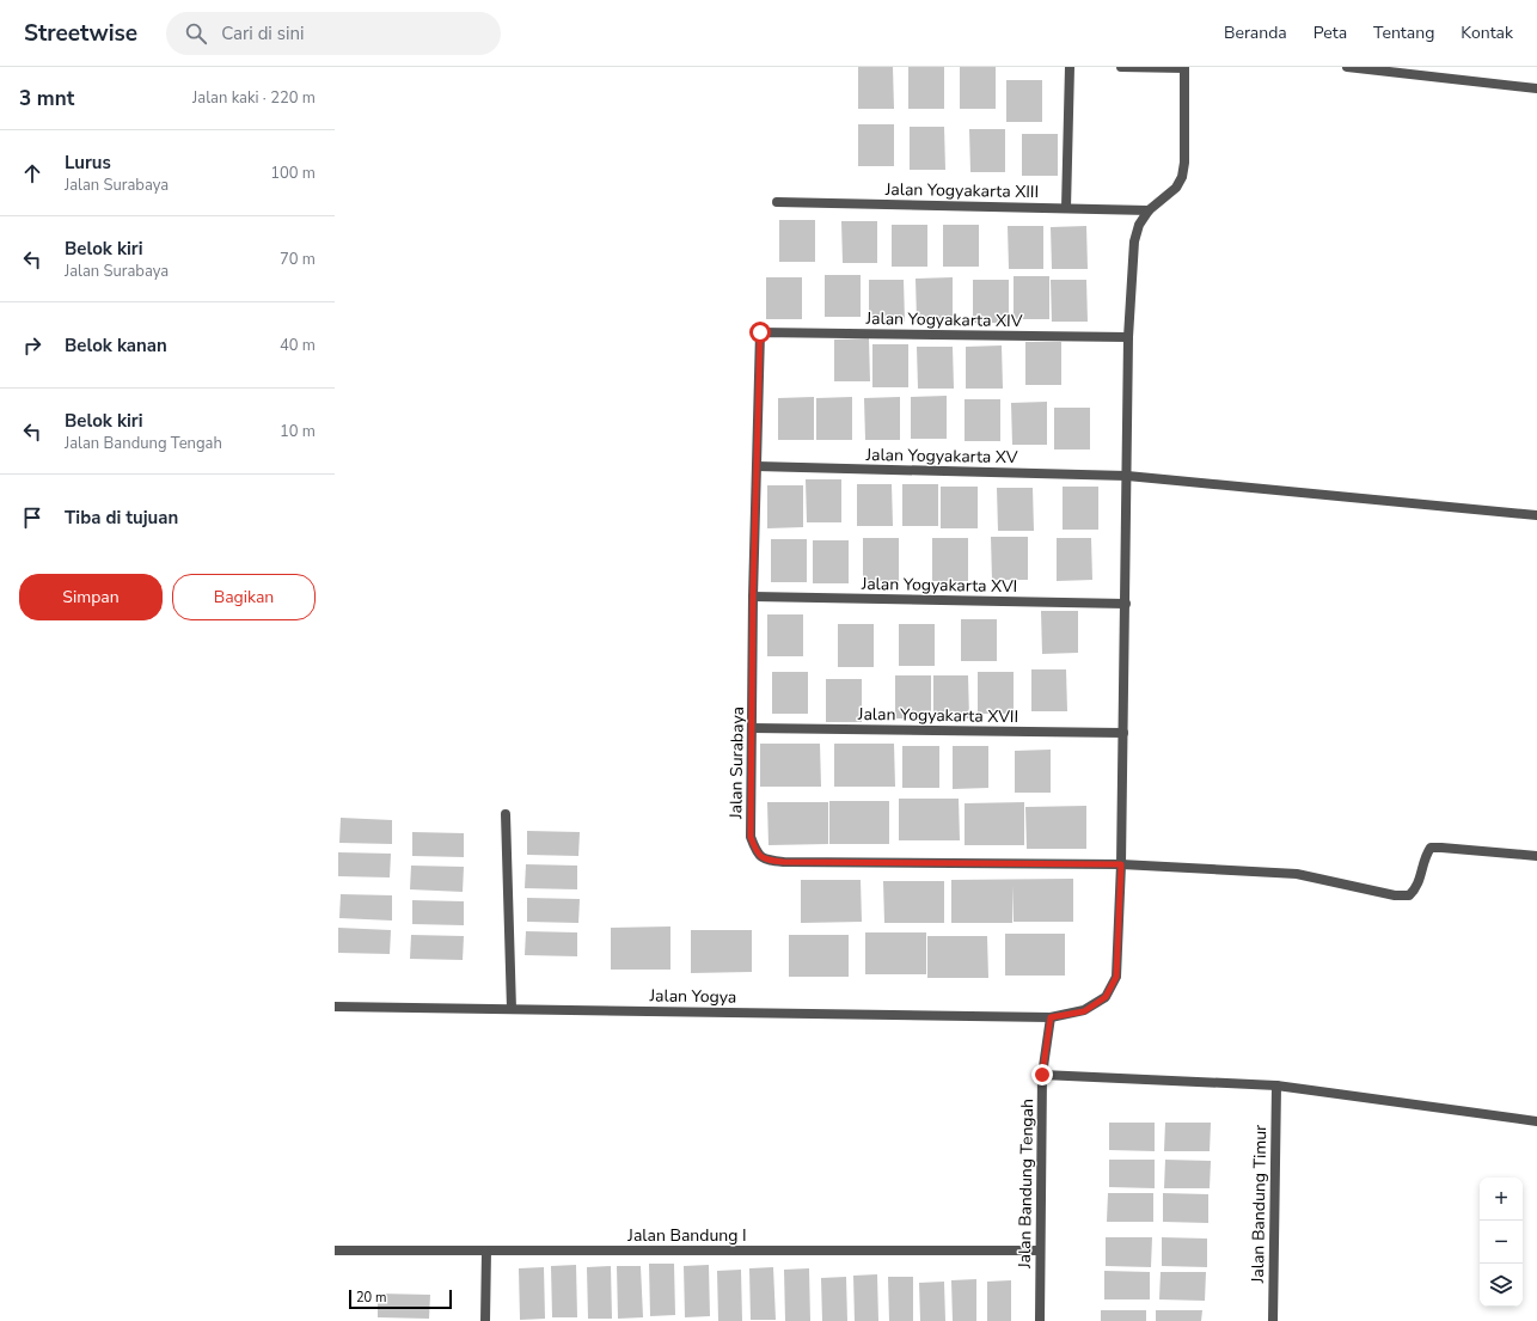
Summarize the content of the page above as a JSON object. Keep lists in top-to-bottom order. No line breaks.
{"streets":{"street":["Jalan Yogyakarta XIII","Jalan Yogyakarta XIV","Jalan Yogyakarta XV","Jalan Yogyakarta XVI","Jalan Yogyakarta XVII","Jalan Surabaya","Jalan Yogya","Jalan Bandung Tengah","Jalan Bandung Timur","Jalan Bandung I"]},"crossings":[["Jalan Yogyakarta XIII","Jalan Yogya"],["Jalan Yogyakarta XIV","Jalan Surabaya"],["Jalan Yogyakarta XIV","Jalan Yogya"],["Jalan Yogyakarta XV","Jalan Surabaya"],["Jalan Yogyakarta XV","Jalan Yogya"],["Jalan Yogyakarta XVI","Jalan Surabaya"],["Jalan Yogyakarta XVI","Jalan Yogya"],["Jalan Yogyakarta XVII","Jalan Surabaya"],["Jalan Yogyakarta XVII","Jalan Yogya"],["Jalan Surabaya","Jalan Yogya"],["Jalan Yogya","Jalan Bandung Tengah"],["Jalan Bandung Tengah","Jalan Bandung I"]],"scale_bar":"20 m","page":{"header":"Streetwise","search":"Cari di sini","nav":["Beranda","Peta","Tentang","Kontak"],"heading":["3 mnt","Jalan kaki · 220 m"],"list":[["Lurus","Jalan Surabaya","100 m"],["Belok kiri","Jalan Surabaya","70 m"],["Belok kanan","40 m"],["Belok kiri","Jalan Bandung Tengah","10 m"],"Tiba di tujuan"],"buttons":["Simpan","Bagikan"],"map_buttons":["+","−"],"scale":"20 m"}}
